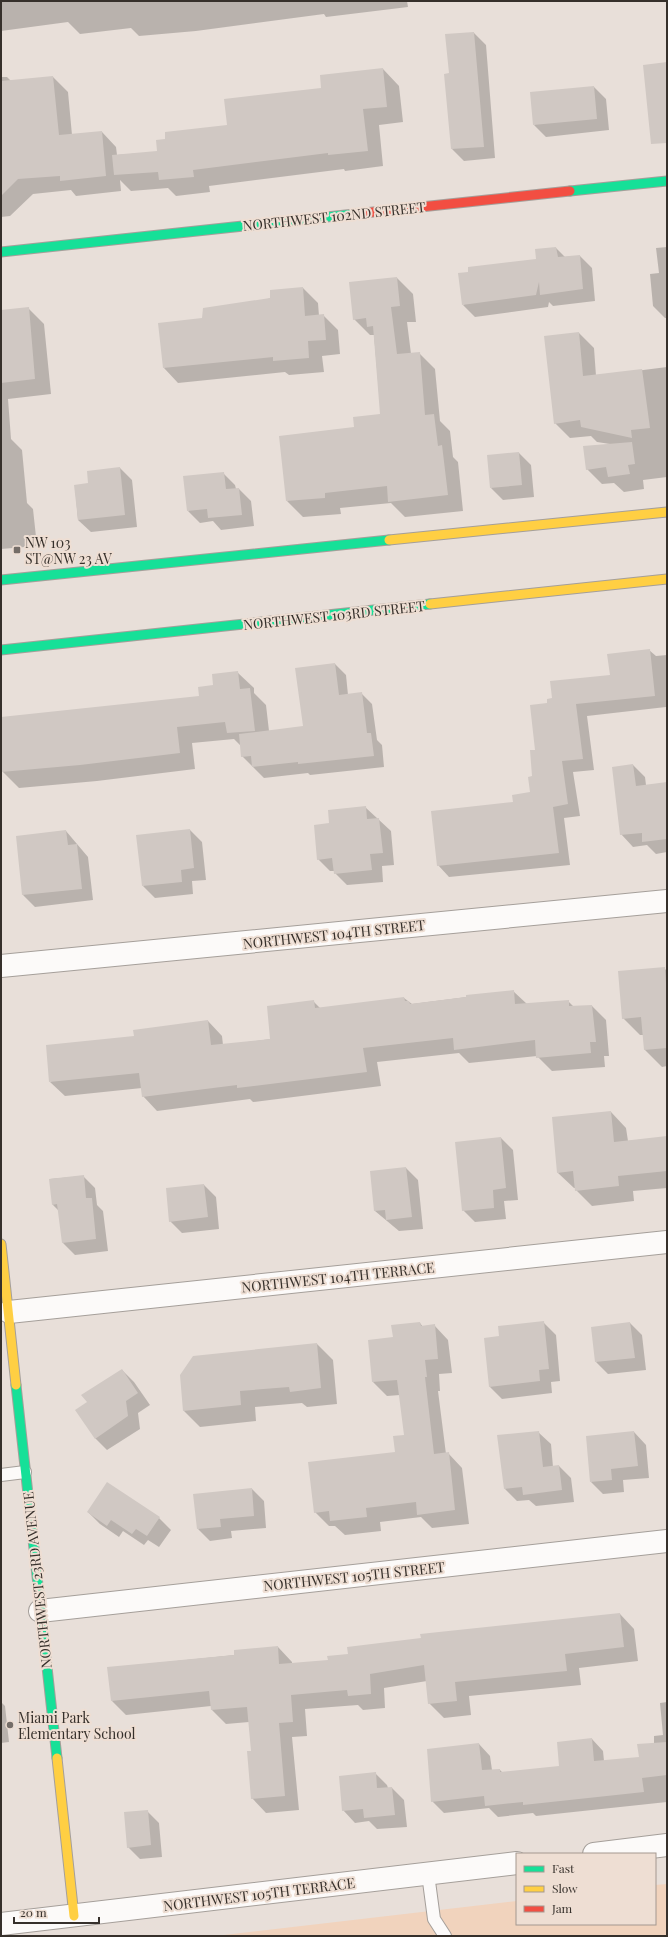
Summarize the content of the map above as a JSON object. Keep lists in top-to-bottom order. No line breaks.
{"streets":{"street":["NORTHWEST 102ND STREET","NORTHWEST 103RD STREET","NORTHWEST 104TH STREET","NORTHWEST 104TH TERRACE","NORTHWEST 105TH STREET","NORTHWEST 23RD AVENUE","NORTHWEST 105TH TERRACE"]},"crossings":[["NORTHWEST 104TH TERRACE","NORTHWEST 23RD AVENUE"],["NORTHWEST 105TH STREET","NORTHWEST 23RD AVENUE"],["NORTHWEST 23RD AVENUE","NORTHWEST 105TH TERRACE"]],"places":{"transit":["NW 103 ST@NW 23 AV"],"other":["Miami Park Elementary School"]},"legend":["Fast","Slow","Jam"],"scale_bar":"20 m"}
